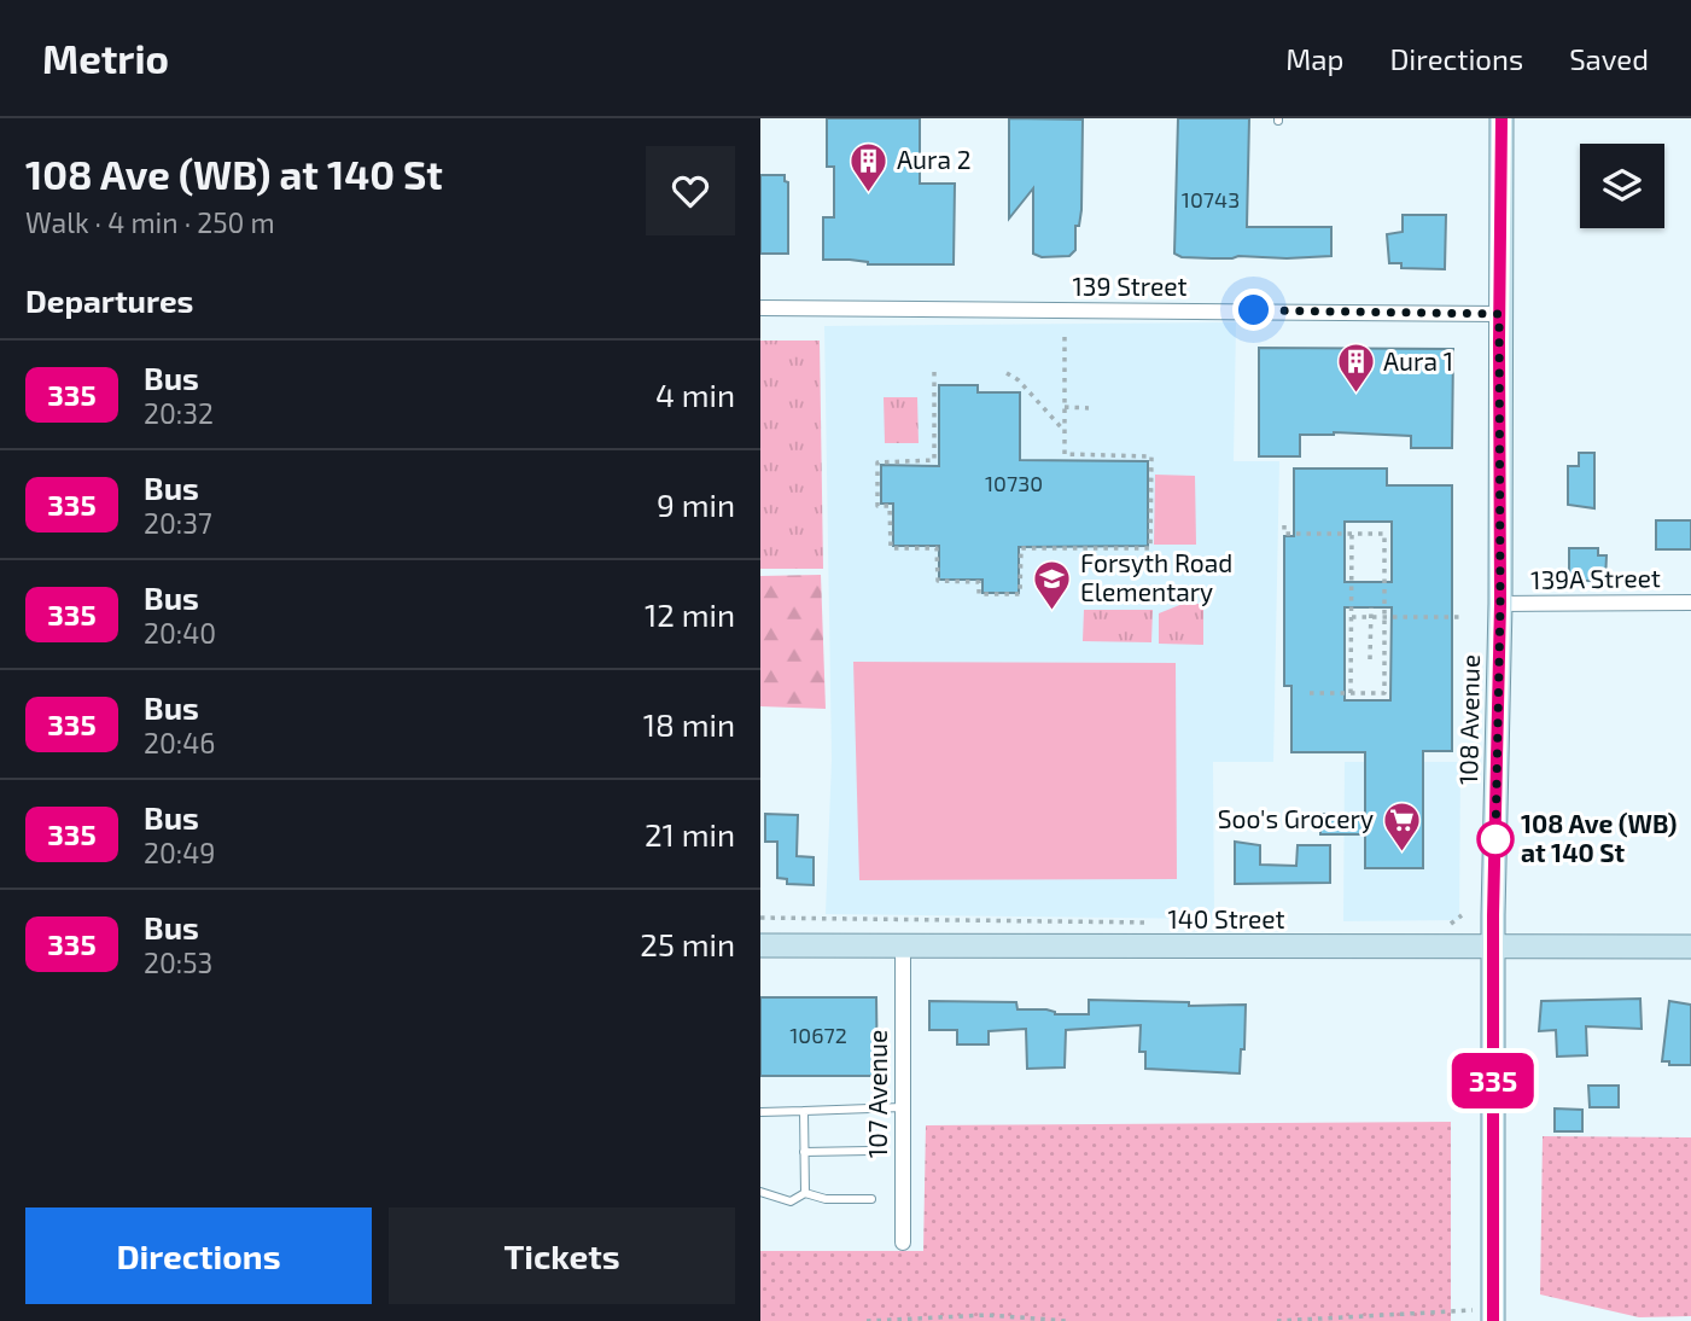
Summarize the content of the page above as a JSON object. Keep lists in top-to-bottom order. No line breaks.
{"streets":{"main road":["108 Avenue","140 Street"],"street":["139 Street","139A Street","107 Avenue"]},"crossings":[["139 Street","108 Avenue"],["139A Street","108 Avenue"],["108 Avenue","140 Street"],["140 Street","107 Avenue"]],"places":{"building":["Aura 2","Aura 1"],"school or university":["Forsyth Road Elementary"],"other":["108 Ave (WB) at 140 St"],"supermarket":["Soo's Grocery"]},"lines":["bus line 335"],"house_numbers":["10743","10730","10672"],"page":{"header":"Metrio","nav":["Map","Directions","Saved"],"heading":[["108 Ave (WB) at 140 St","Walk · 4 min · 250 m"],"Departures"],"on_map":"335","list":[{"mark":"335","name":"Bus","note":"20:32","value":"4 min"},{"mark":"335","name":"Bus","note":"20:37","value":"9 min"},{"mark":"335","name":"Bus","note":"20:40","value":"12 min"},{"mark":"335","name":"Bus","note":"20:46","value":"18 min"},{"mark":"335","name":"Bus","note":"20:49","value":"21 min"},{"mark":"335","name":"Bus","note":"20:53","value":"25 min"}],"buttons":["Directions","Tickets"]}}
